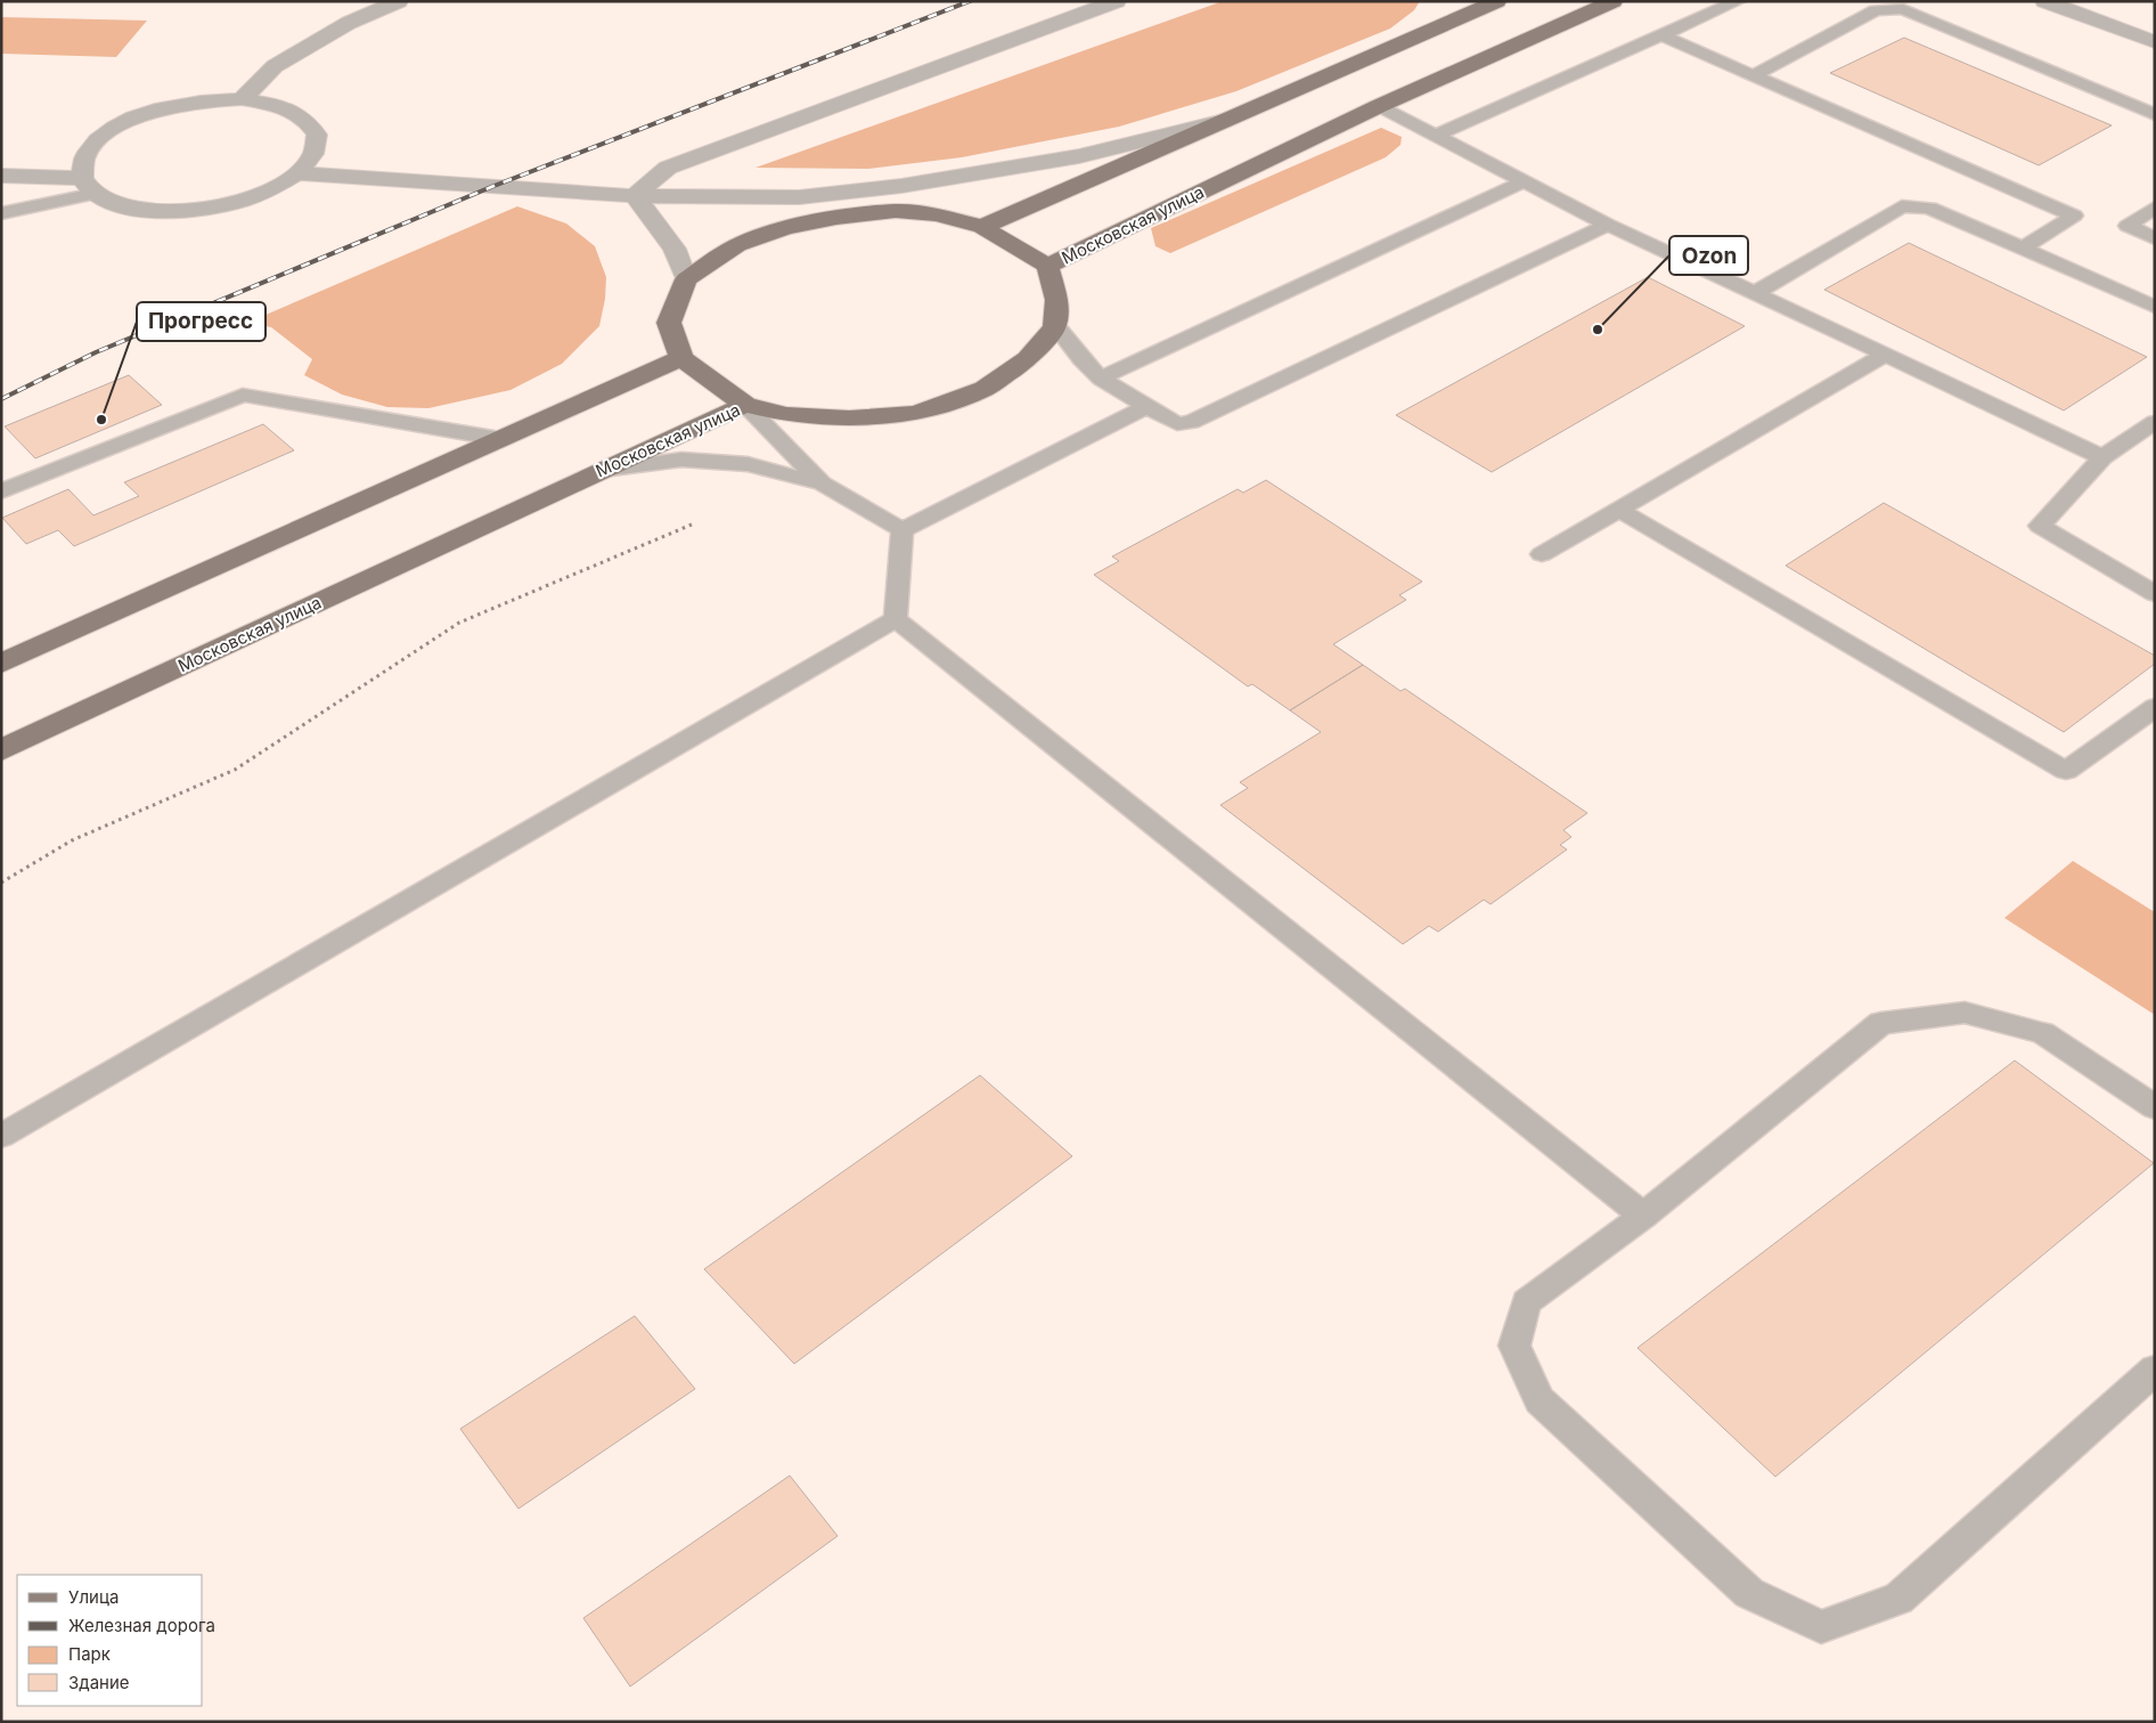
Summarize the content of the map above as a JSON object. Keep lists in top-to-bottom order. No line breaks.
{"streets":{"main road":["Московская улица"]},"places":["Ozon","Прогресс"],"legend":["Улица","Железная дорога","Парк","Здание"]}
